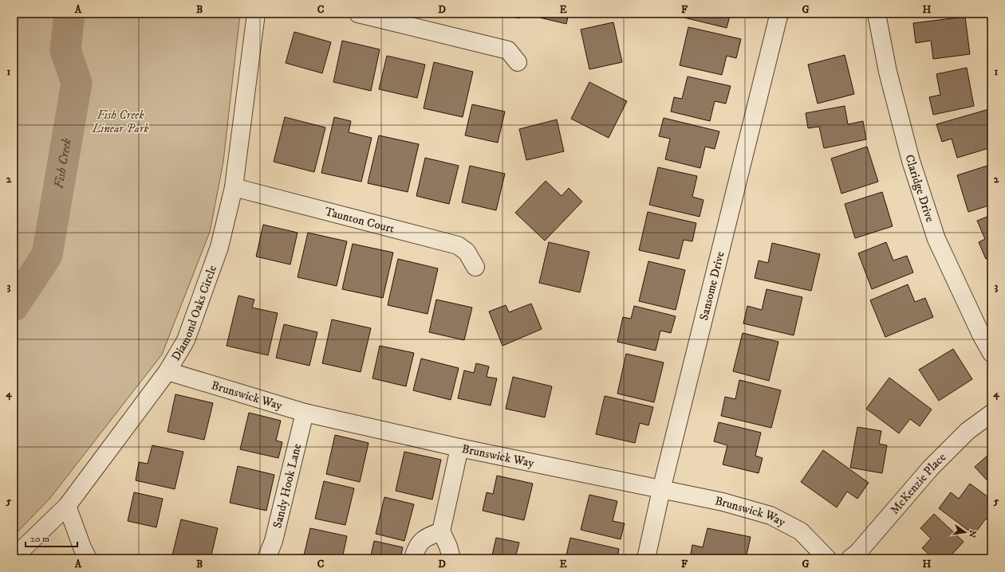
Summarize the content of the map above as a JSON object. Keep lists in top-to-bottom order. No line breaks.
{"streets":{"street":["Claridge Drive","Taunton Court","Sansome Drive","Diamond Oaks Circle","Brunswick Way","McKenzie Place","Sandy Hook Lane"]},"crossings":[["Taunton Court","Diamond Oaks Circle"],["Sansome Drive","Brunswick Way"],["Diamond Oaks Circle","Brunswick Way"],["Brunswick Way","Sandy Hook Lane"]],"water":["Fish Creek"],"parks":["Fish Creek Linear Park"],"scale_bar":"20 m","north":"right","grid":{"columns":["A","B","C","D","E","F","G","H"],"rows":["1","2","3","4","5"]}}
